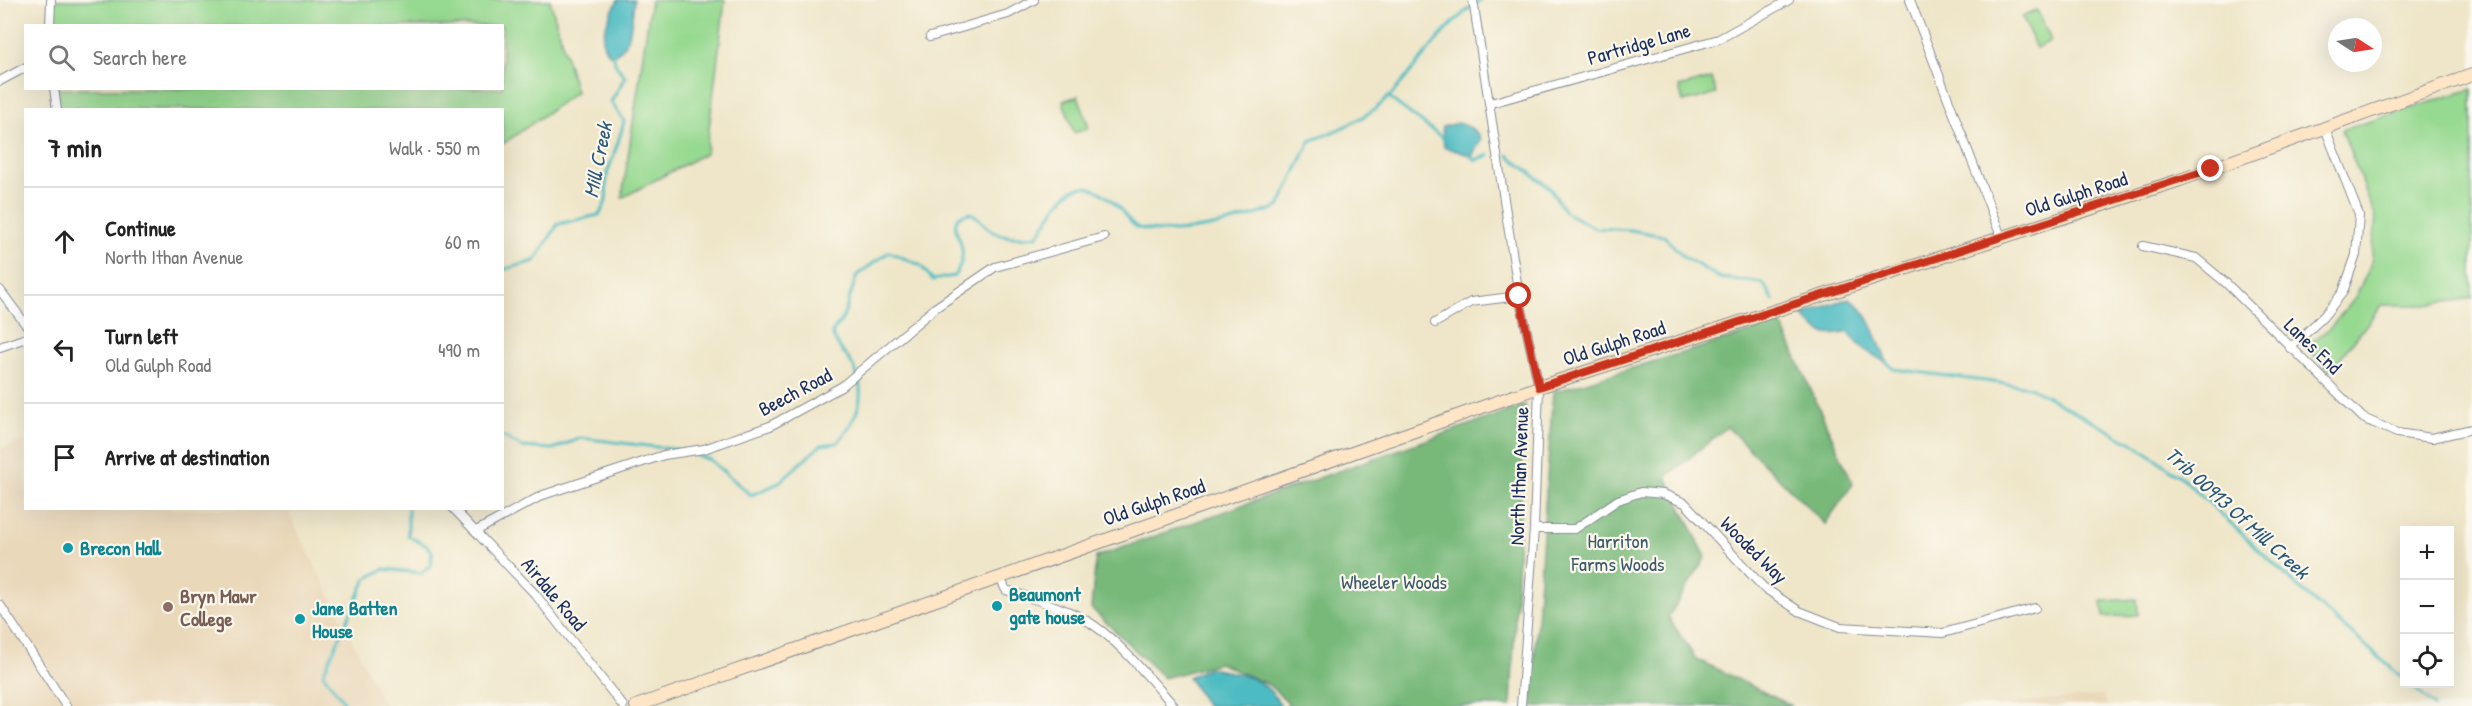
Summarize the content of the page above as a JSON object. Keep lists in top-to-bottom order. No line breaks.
{"streets":{"street":["Partridge Lane","Old Gulph Road","Lanes End","Beech Road","North Ithan Avenue","Wooded Way","Airdale Road"]},"crossings":[["Partridge Lane","North Ithan Avenue"],["Old Gulph Road","North Ithan Avenue"],["Beech Road","Airdale Road"],["North Ithan Avenue","Wooded Way"]],"water":["Mill Creek","Trib 00913 Of Mill Creek"],"parks":["Harriton Farms Woods","Wheeler Woods"],"places":["Brecon Hall","Beaumont gate house","Bryn Mawr College","Jane Batten House"],"north":"right","page":{"search":"Search here","heading":["7 min","Walk · 550 m"],"list":[["Continue","North Ithan Avenue","60 m"],["Turn left","Old Gulph Road","490 m"],"Arrive at destination"],"map_buttons":["+","−"]}}
